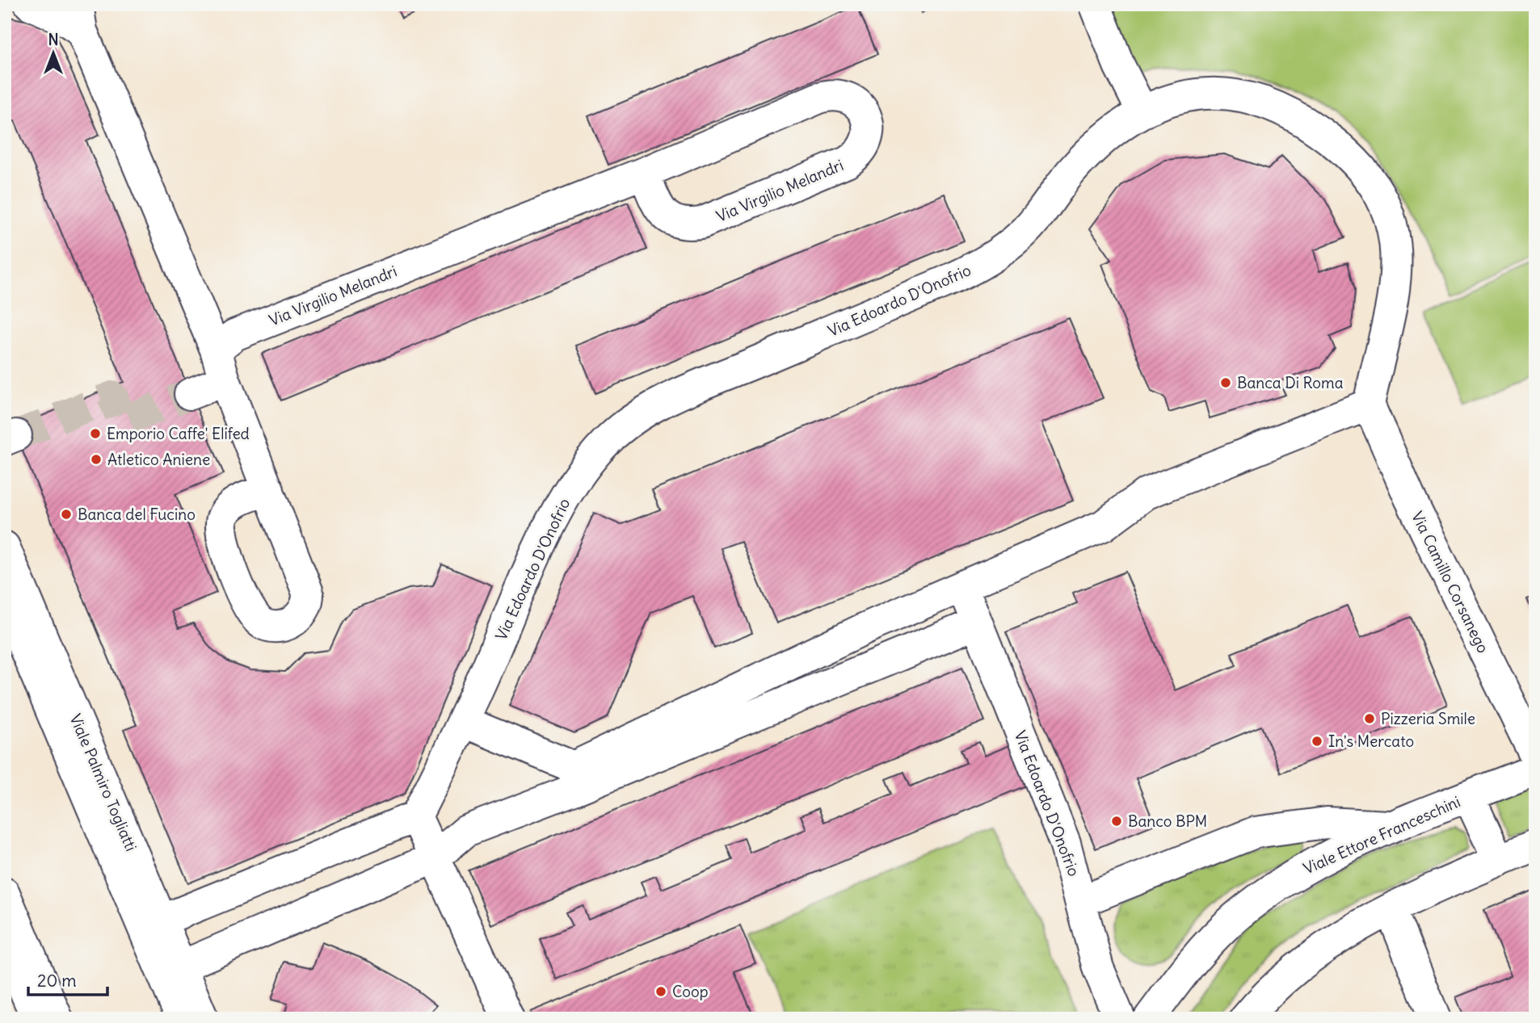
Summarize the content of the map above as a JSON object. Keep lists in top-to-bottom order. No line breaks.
{"streets":{"street":["Via Virgilio Melandri","Via Edoardo D'Onofrio","Via Camillo Corsanego","Viale Palmiro Togliatti","Viale Ettore Franceschini"]},"crossings":[["Via Edoardo D'Onofrio","Via Camillo Corsanego"]],"places":["Banca Di Roma","Emporio Caffe' Elifed","Atletico Aniene","Banca del Fucino","Pizzeria Smile","In's Mercato","Banco BPM","Coop"],"scale_bar":"20 m","north":"top"}
